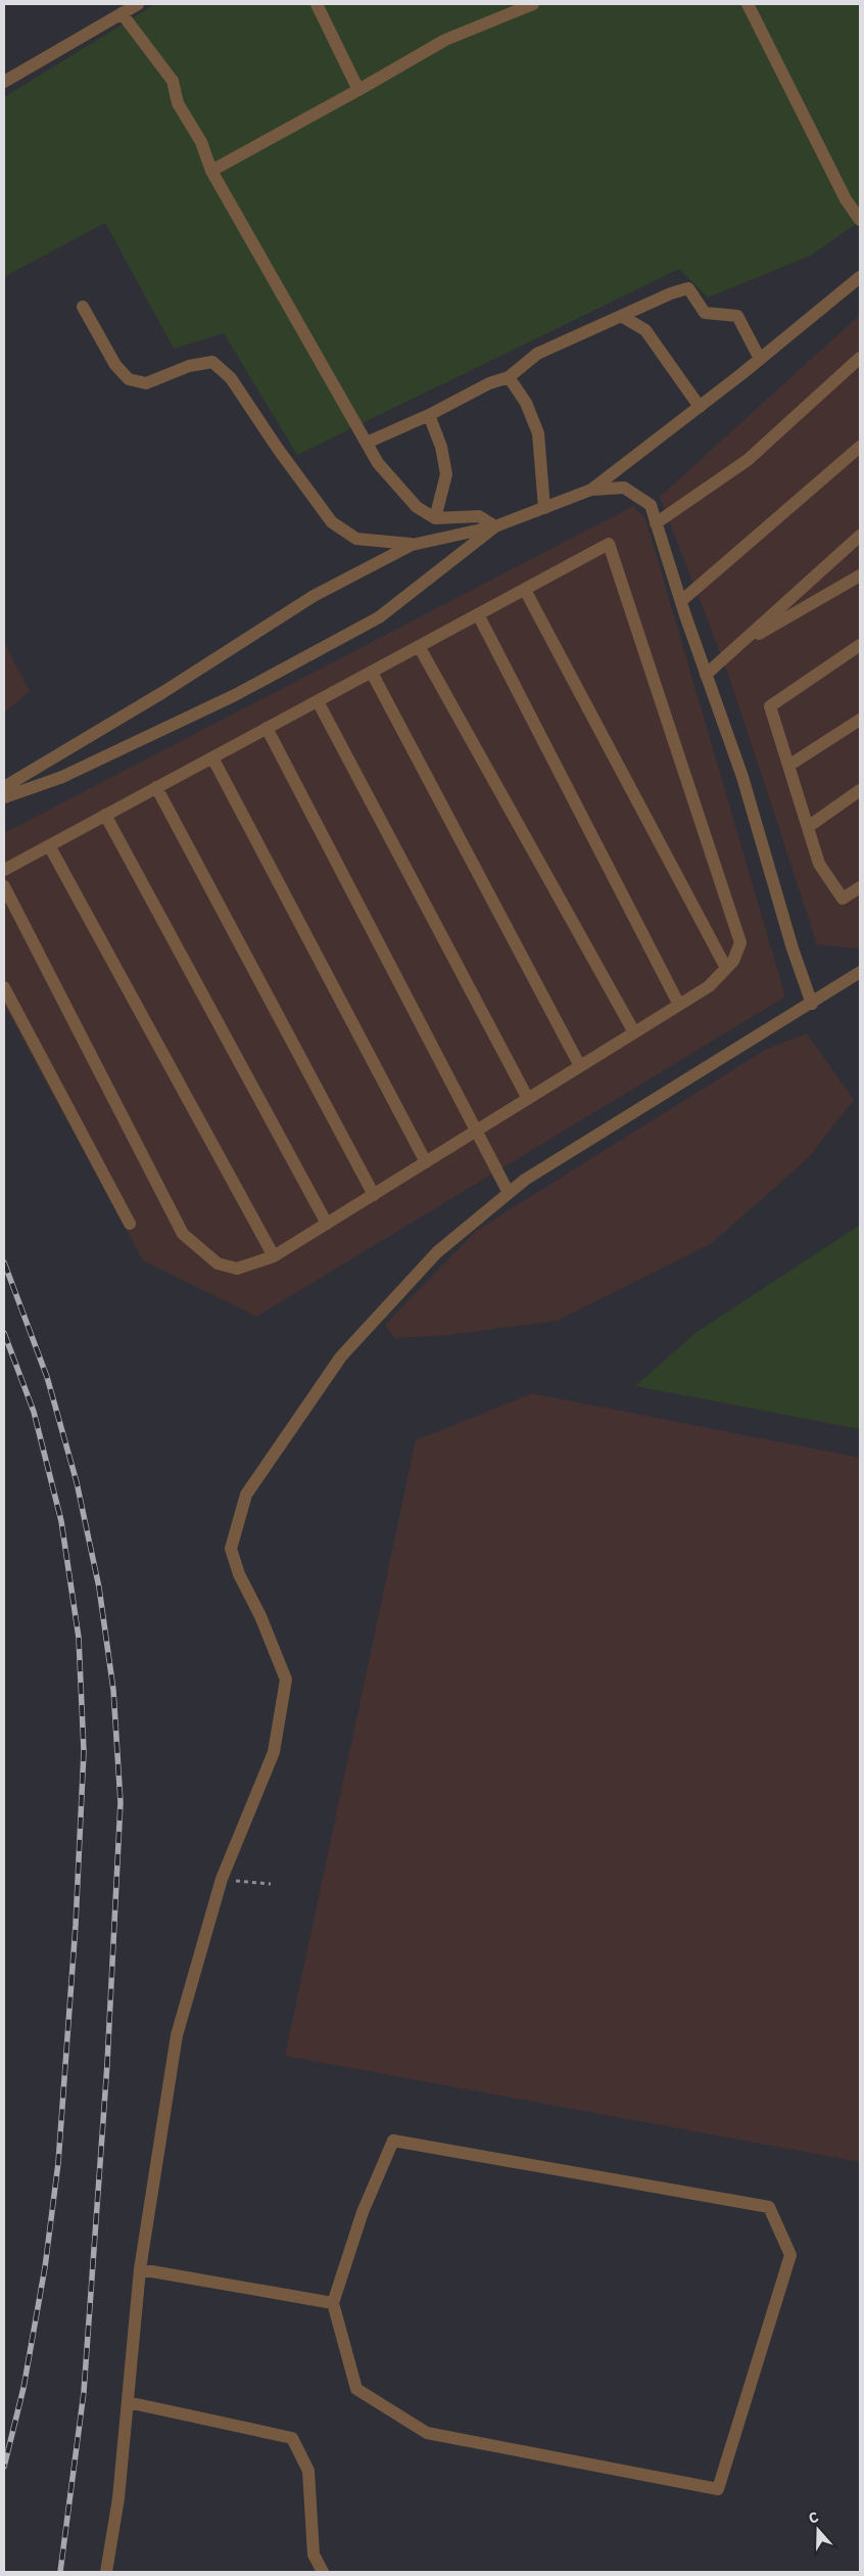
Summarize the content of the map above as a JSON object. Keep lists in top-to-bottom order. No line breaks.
{"north":"top"}
